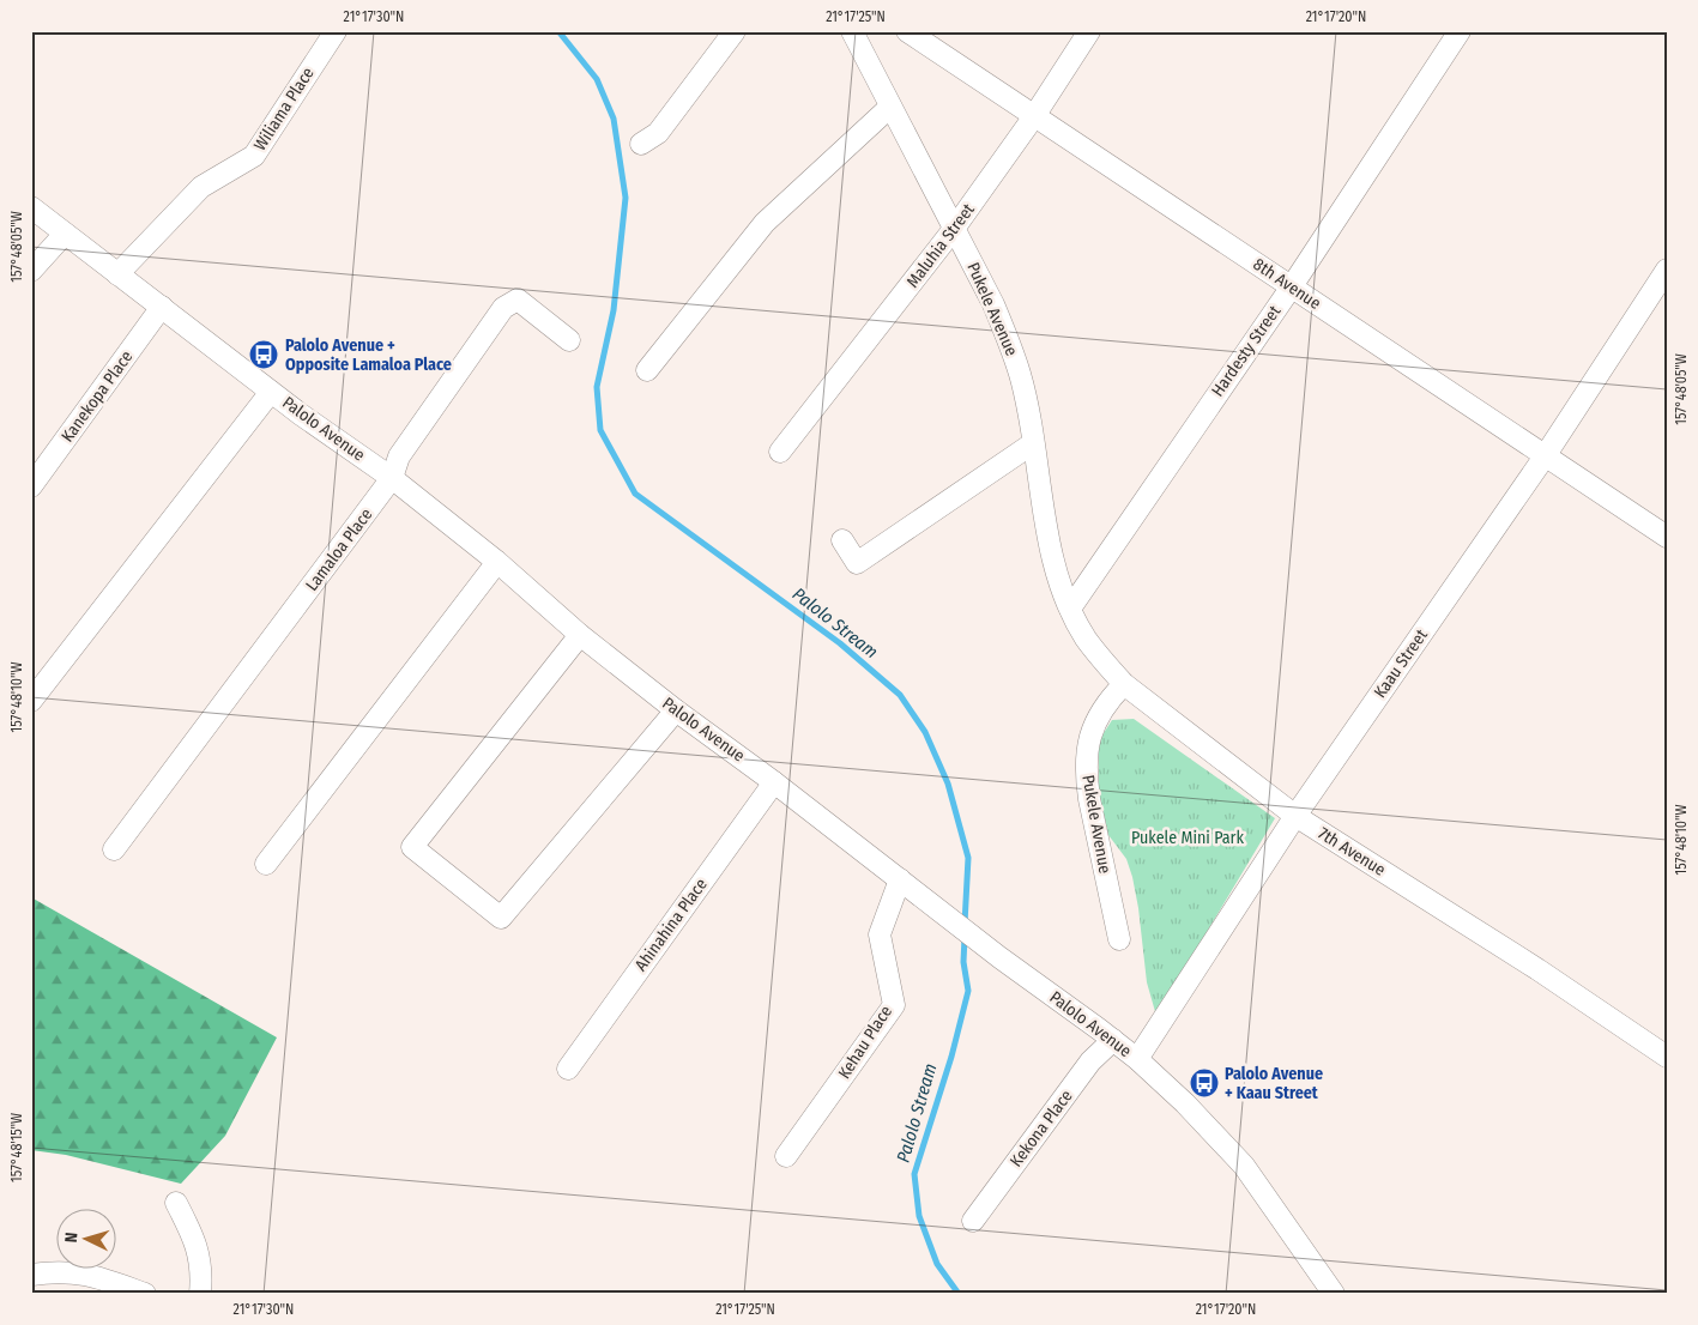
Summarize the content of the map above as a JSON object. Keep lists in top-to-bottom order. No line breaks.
{"streets":{"street":["Wiliama Place","Maluhia Street","8th Avenue","Pukele Avenue","Hardesty Street","Kanekopa Place","Palolo Avenue","Lamaloa Place","Kaau Street","7th Avenue","Ahinahina Place","Kehau Place","Kekona Place"]},"crossings":[["Wiliama Place","Palolo Avenue"],["Maluhia Street","8th Avenue"],["Maluhia Street","Pukele Avenue"],["8th Avenue","Hardesty Street"],["8th Avenue","Kaau Street"],["Pukele Avenue","Hardesty Street"],["Pukele Avenue","7th Avenue"],["Hardesty Street","7th Avenue"],["Kanekopa Place","Palolo Avenue"],["Palolo Avenue","Lamaloa Place"],["Palolo Avenue","Kaau Street"],["Palolo Avenue","Ahinahina Place"],["Palolo Avenue","Kehau Place"],["Palolo Avenue","Kekona Place"],["Kaau Street","7th Avenue"]],"water":["Palolo Stream"],"parks":["Pukele Mini Park"],"places":{"bus stop":["Palolo Avenue + Opposite Lamaloa Place","Palolo Avenue + Kaau Street"]},"north":"left","coordinates":["21°17'30\"N","21°17'25\"N","21°17'20\"N","157°48'05\"W","157°48'10\"W","157°48'15\"W"]}
